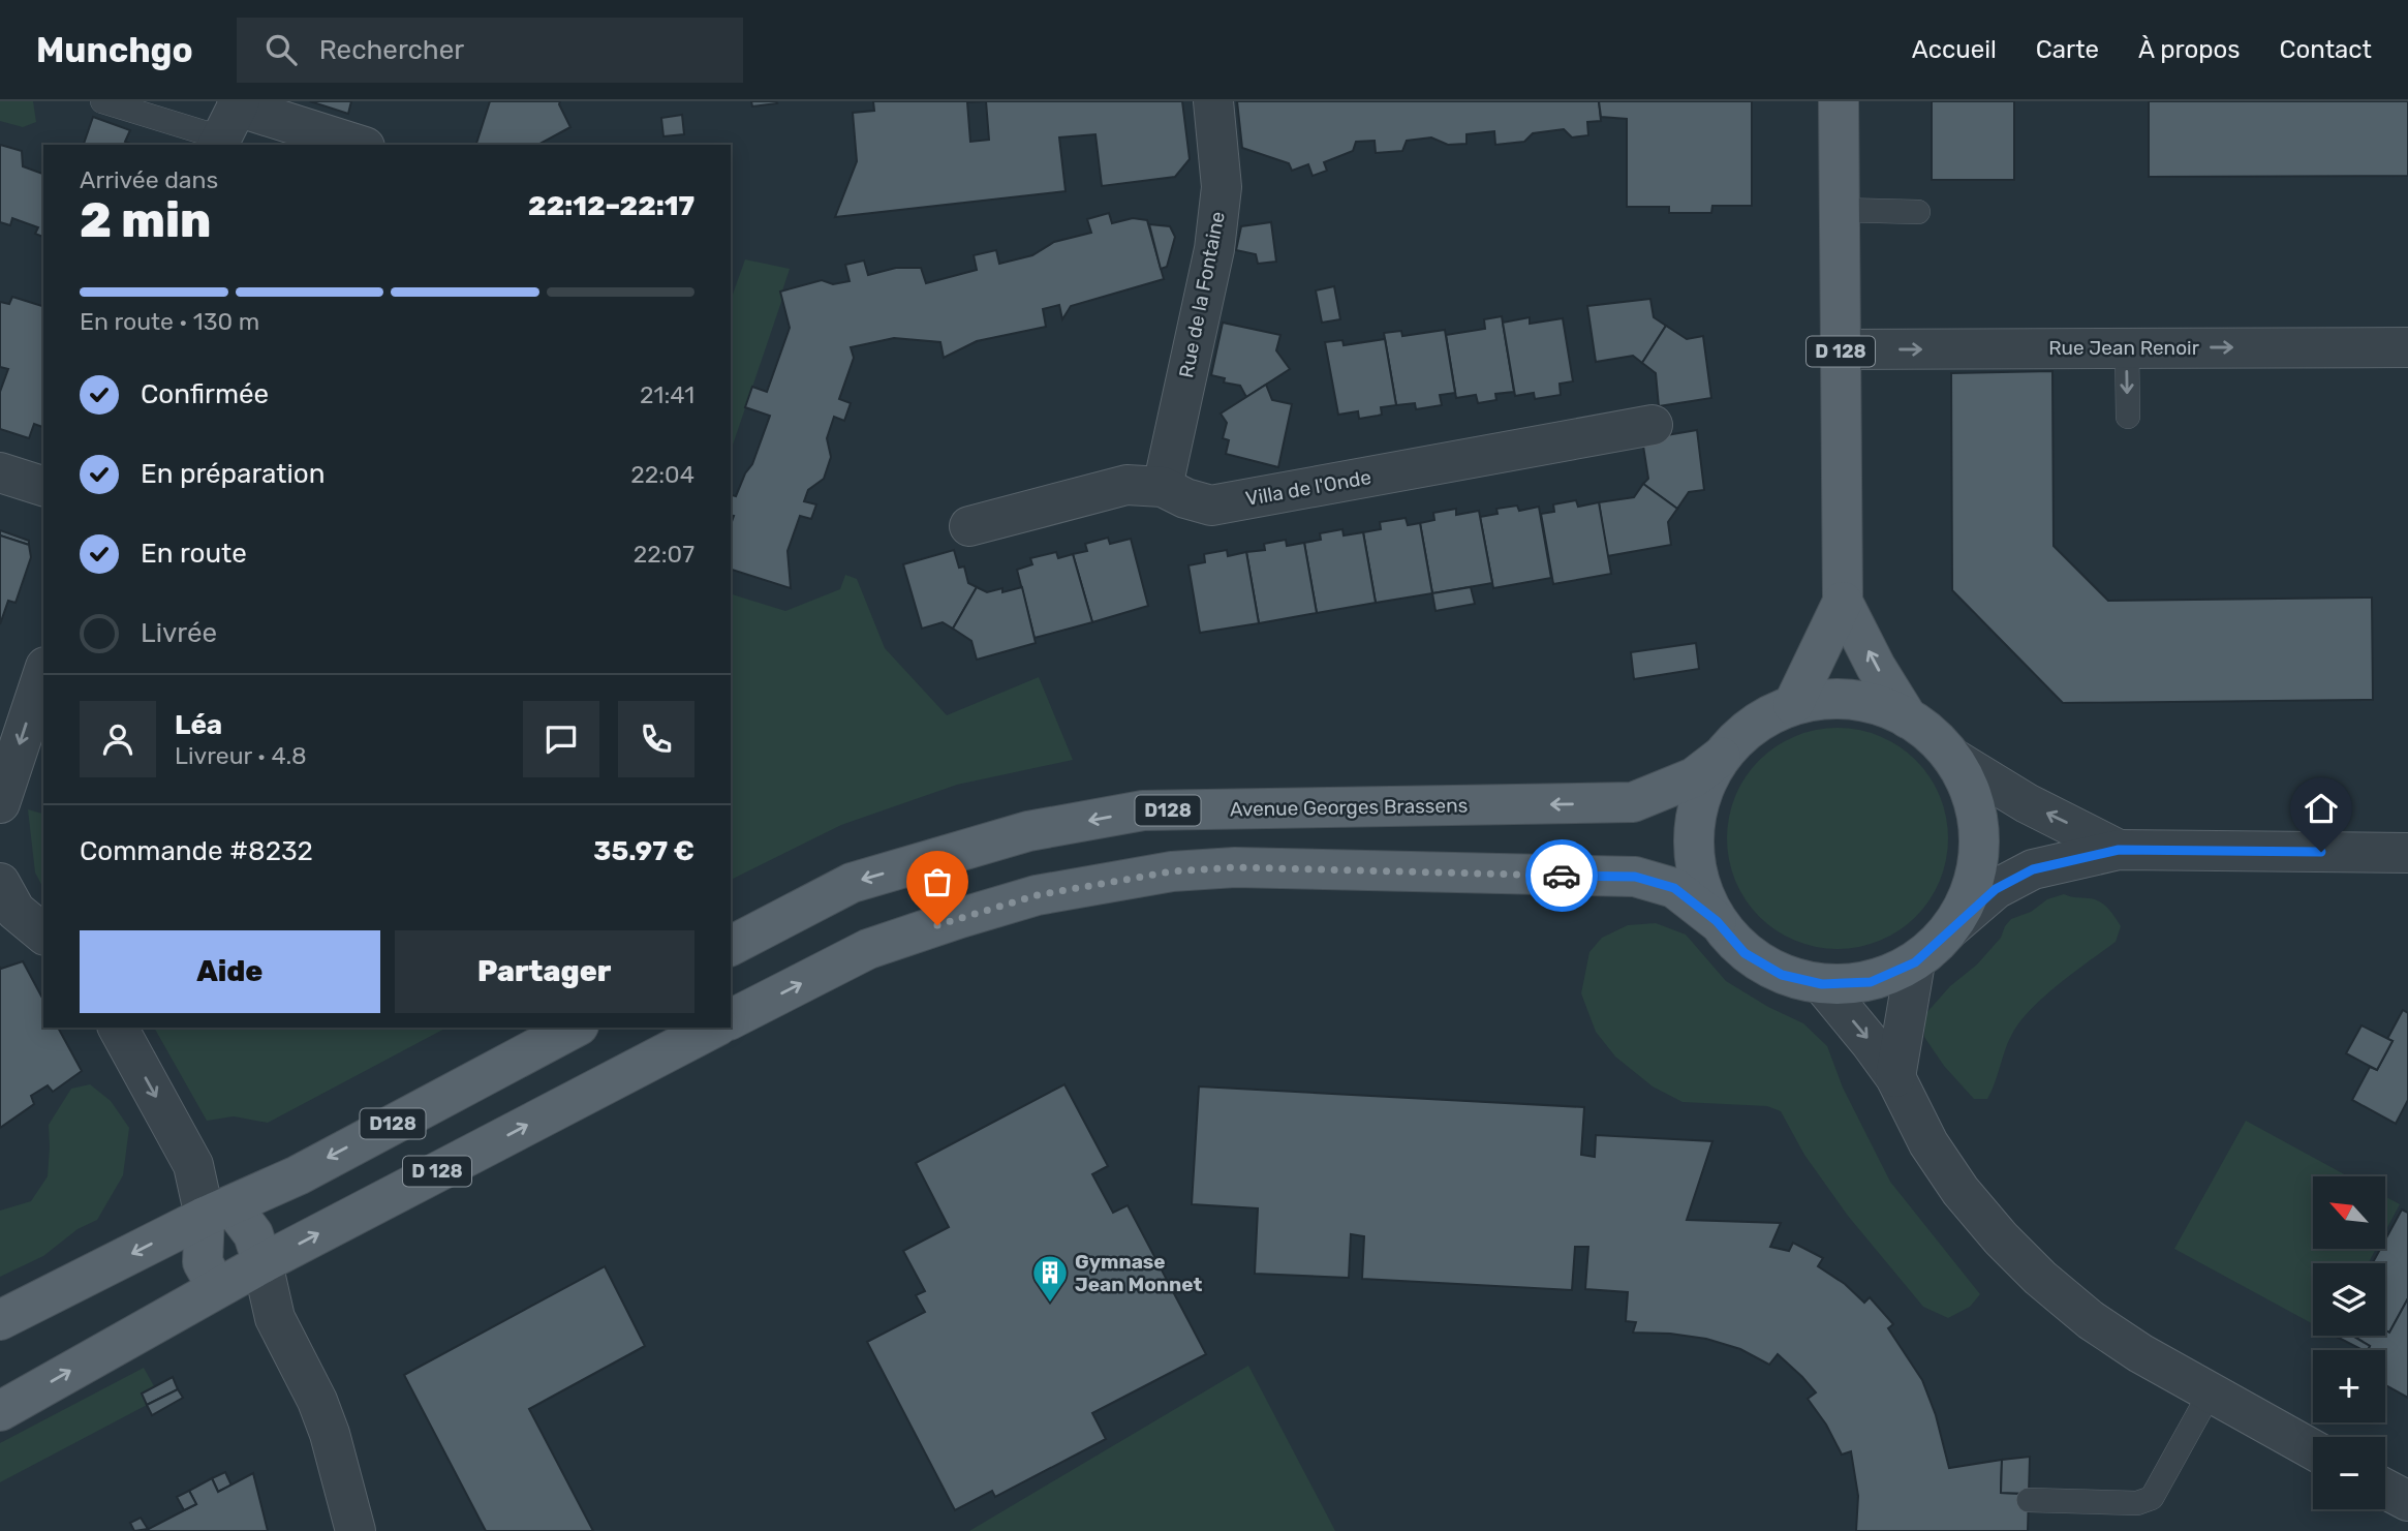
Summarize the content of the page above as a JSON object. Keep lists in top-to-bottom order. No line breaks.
{"streets":{"main road":["D 128","Avenue Georges Brassens","D128"],"street":["Rue de la Fontaine","Rue Jean Renoir","Villa de l'Onde"]},"crossings":[["Rue de la Fontaine","Villa de l'Onde"],["Rue Jean Renoir","D 128"]],"one_way":["Rue Jean Renoir"],"places":{"building":["Gymnase Jean Monnet"]},"north":"top left","page":{"header":"Munchgo","search":"Rechercher","nav":["Accueil","Carte","À propos","Contact"],"heading":["2 min","Arrivée dans","22:12–22:17"],"panel":["Léa","Livreur · 4.8","Commande #8232","35.97 €"],"bar":"En route · 130 m","list":[["Confirmée","21:41"],["En préparation","22:04"],["En route","22:07"],"Livrée"],"buttons":["Aide","Partager"],"map_buttons":["+","−"]}}
